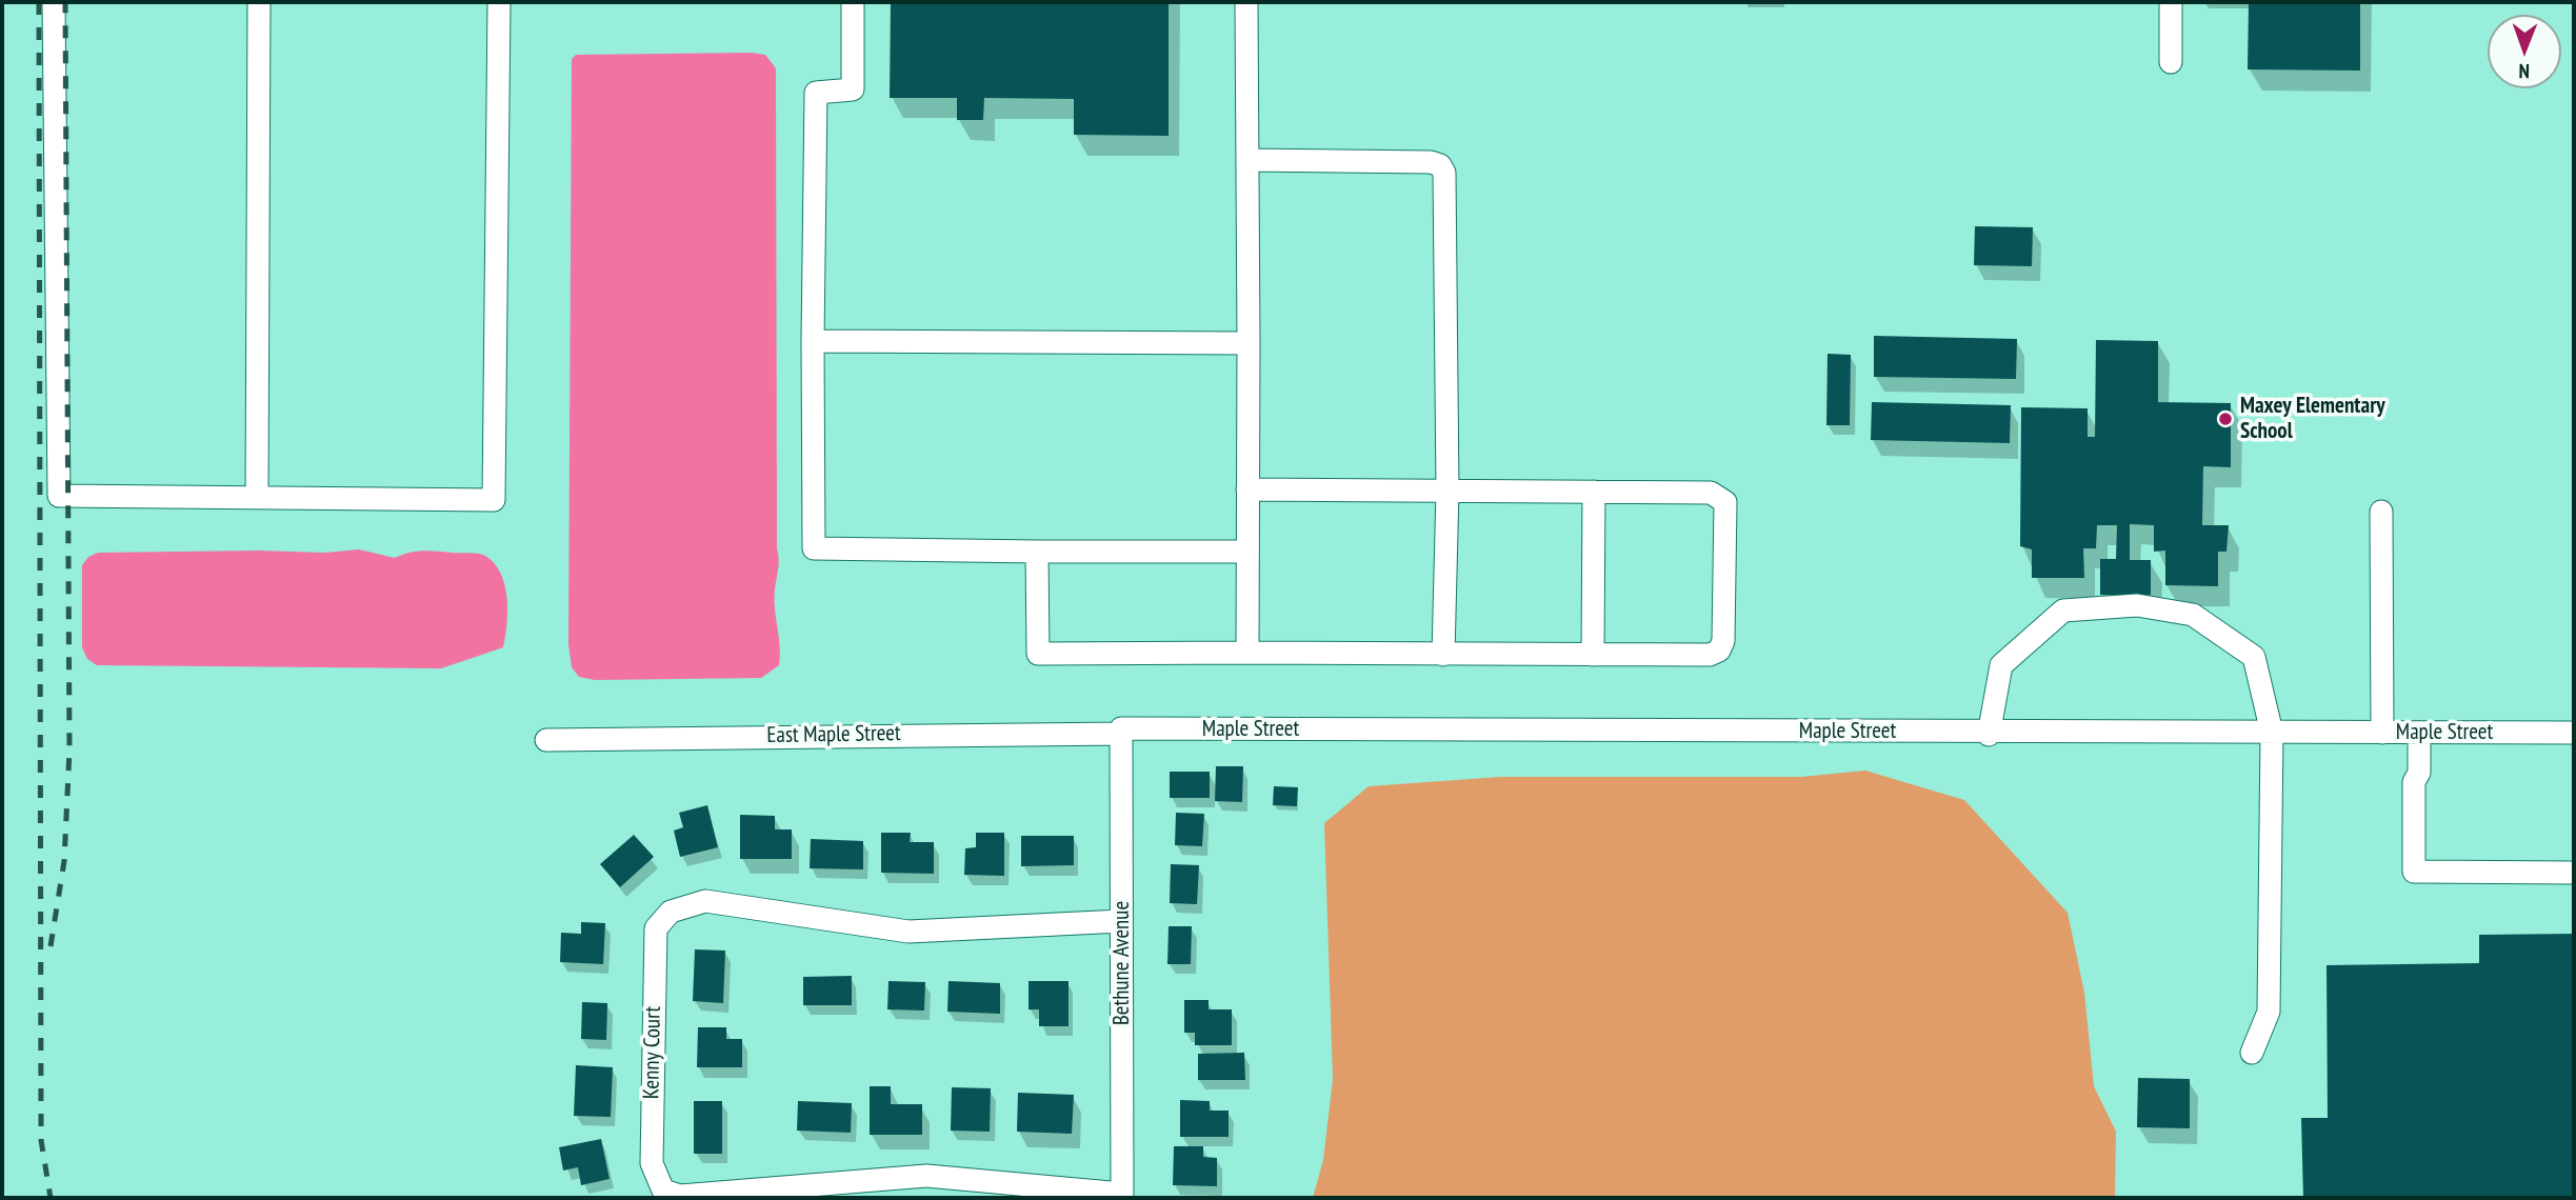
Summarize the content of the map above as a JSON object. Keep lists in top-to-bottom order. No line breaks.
{"streets":{"street":["Maple Street","East Maple Street","Bethune Avenue","Kenny Court"]},"crossings":[["Maple Street","East Maple Street"],["Maple Street","Bethune Avenue"],["East Maple Street","Bethune Avenue"],["Bethune Avenue","Kenny Court"]],"places":["Maxey Elementary School"],"north":"bottom"}
